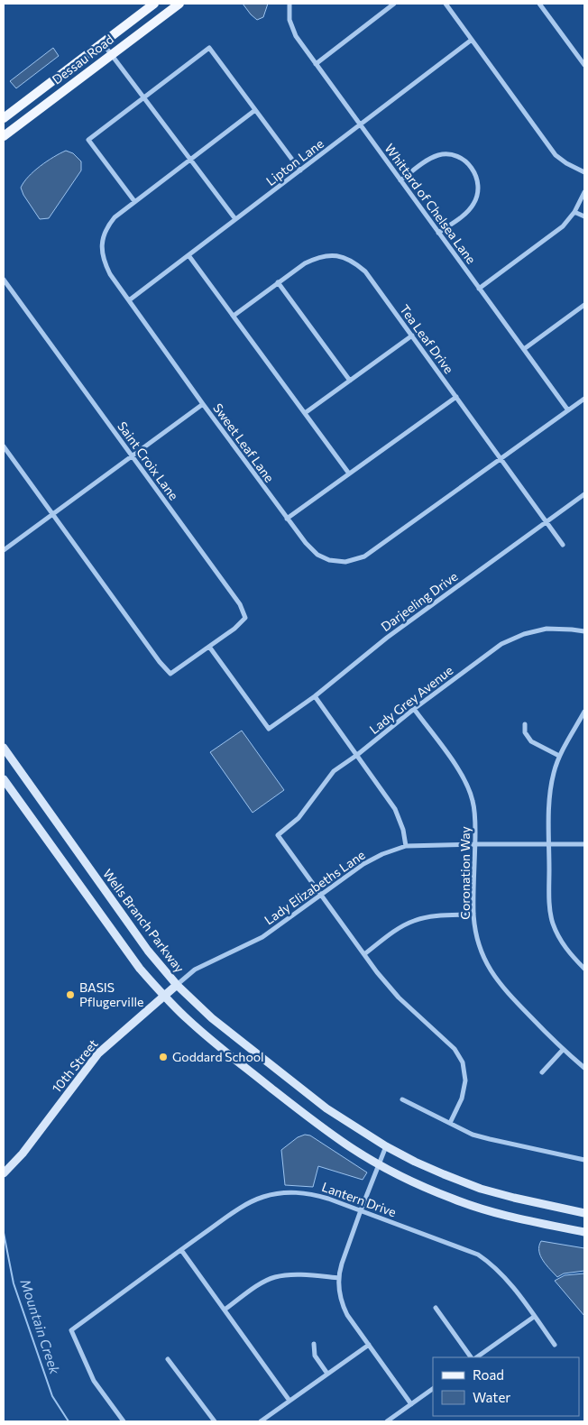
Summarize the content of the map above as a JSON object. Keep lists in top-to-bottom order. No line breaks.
{"streets":{"main road":["Dessau Road","Wells Branch Parkway","10th Street"],"street":["Lipton Lane","Whittard of Chelsea Lane","Tea Leaf Drive","Sweet Leaf Lane","Saint Croix Lane","Darjeeling Drive","Lady Grey Avenue","Coronation Way","Lady Elizabeths Lane","Lantern Drive"]},"crossings":[["Lipton Lane","Whittard of Chelsea Lane"],["Lipton Lane","Sweet Leaf Lane"],["Whittard of Chelsea Lane","Sweet Leaf Lane"],["Tea Leaf Drive","Sweet Leaf Lane"],["Tea Leaf Drive","Darjeeling Drive"],["Saint Croix Lane","Darjeeling Drive"],["Lady Grey Avenue","Coronation Way"],["Lady Grey Avenue","Lady Elizabeths Lane"],["Coronation Way","Lady Elizabeths Lane"],["Lady Elizabeths Lane","Wells Branch Parkway"],["Lady Elizabeths Lane","10th Street"],["Wells Branch Parkway","10th Street"]],"water":["Mountain Creek"],"places":["BASIS Pflugerville","Goddard School"],"legend":["Road","Water"]}
